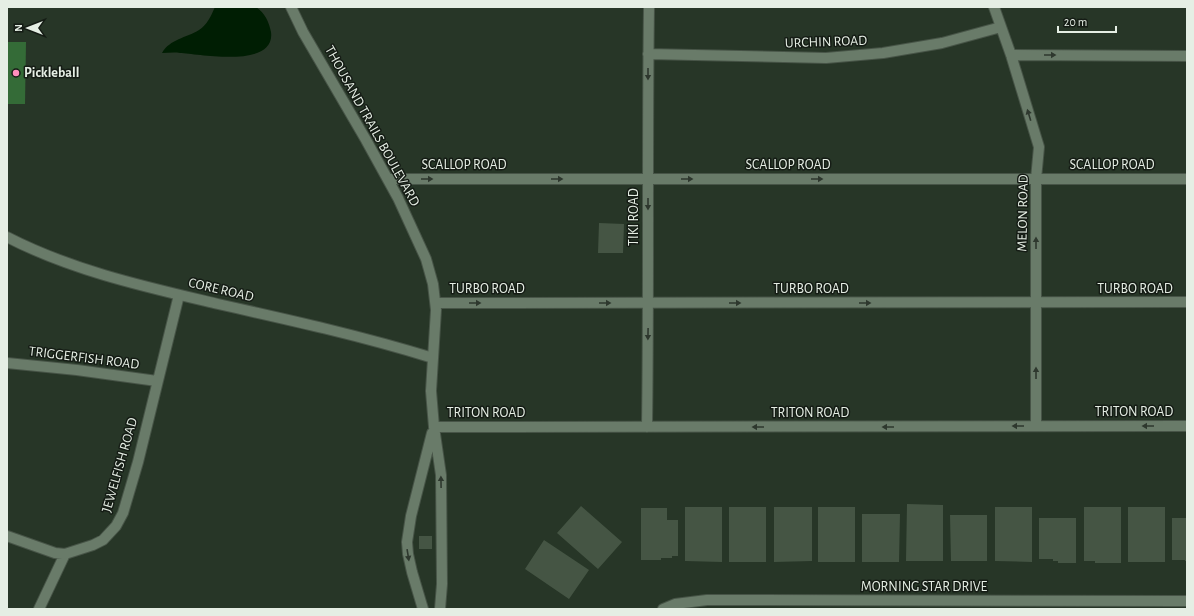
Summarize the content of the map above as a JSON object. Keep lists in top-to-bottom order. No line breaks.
{"streets":{"street":["URCHIN ROAD","THOUSAND TRAILS BOULEVARD","SCALLOP ROAD","MELON ROAD","TIKI ROAD","TURBO ROAD","CORE ROAD","TRIGGERFISH ROAD","TRITON ROAD","JEWELFISH ROAD","MORNING STAR DRIVE"]},"crossings":[["URCHIN ROAD","MELON ROAD"],["URCHIN ROAD","TIKI ROAD"],["THOUSAND TRAILS BOULEVARD","SCALLOP ROAD"],["THOUSAND TRAILS BOULEVARD","TURBO ROAD"],["THOUSAND TRAILS BOULEVARD","CORE ROAD"],["THOUSAND TRAILS BOULEVARD","TRITON ROAD"],["SCALLOP ROAD","MELON ROAD"],["SCALLOP ROAD","TIKI ROAD"],["MELON ROAD","TURBO ROAD"],["MELON ROAD","TRITON ROAD"],["TIKI ROAD","TURBO ROAD"],["TIKI ROAD","TRITON ROAD"],["CORE ROAD","JEWELFISH ROAD"],["TRIGGERFISH ROAD","JEWELFISH ROAD"]],"one_way":["SCALLOP ROAD","MELON ROAD","TIKI ROAD","TURBO ROAD","TRITON ROAD"],"places":["Pickleball"],"scale_bar":"20 m","north":"left"}
